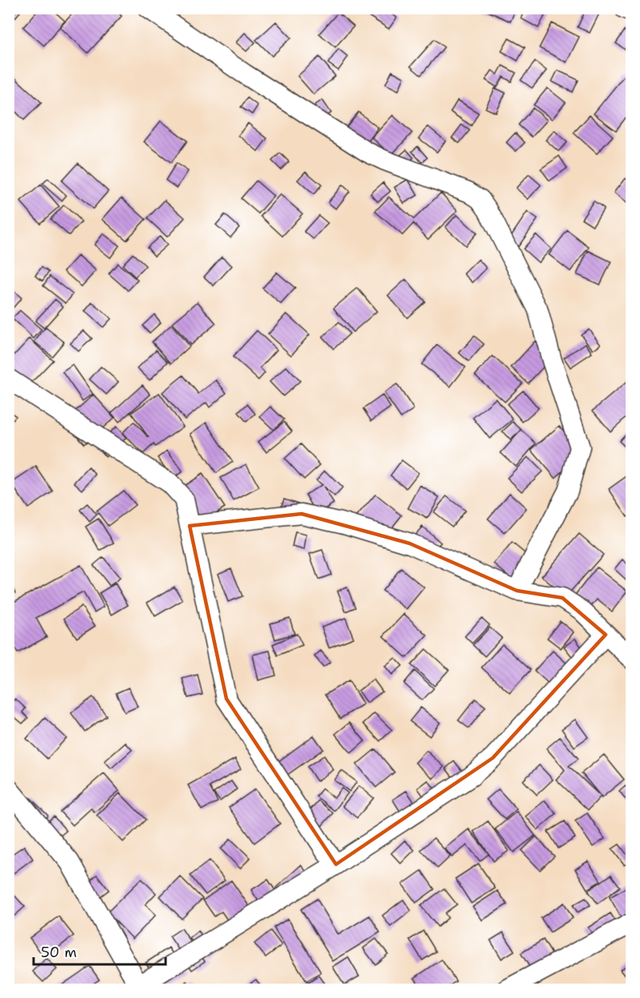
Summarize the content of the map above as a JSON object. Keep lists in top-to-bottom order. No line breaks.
{"scale_bar":"50 m"}
